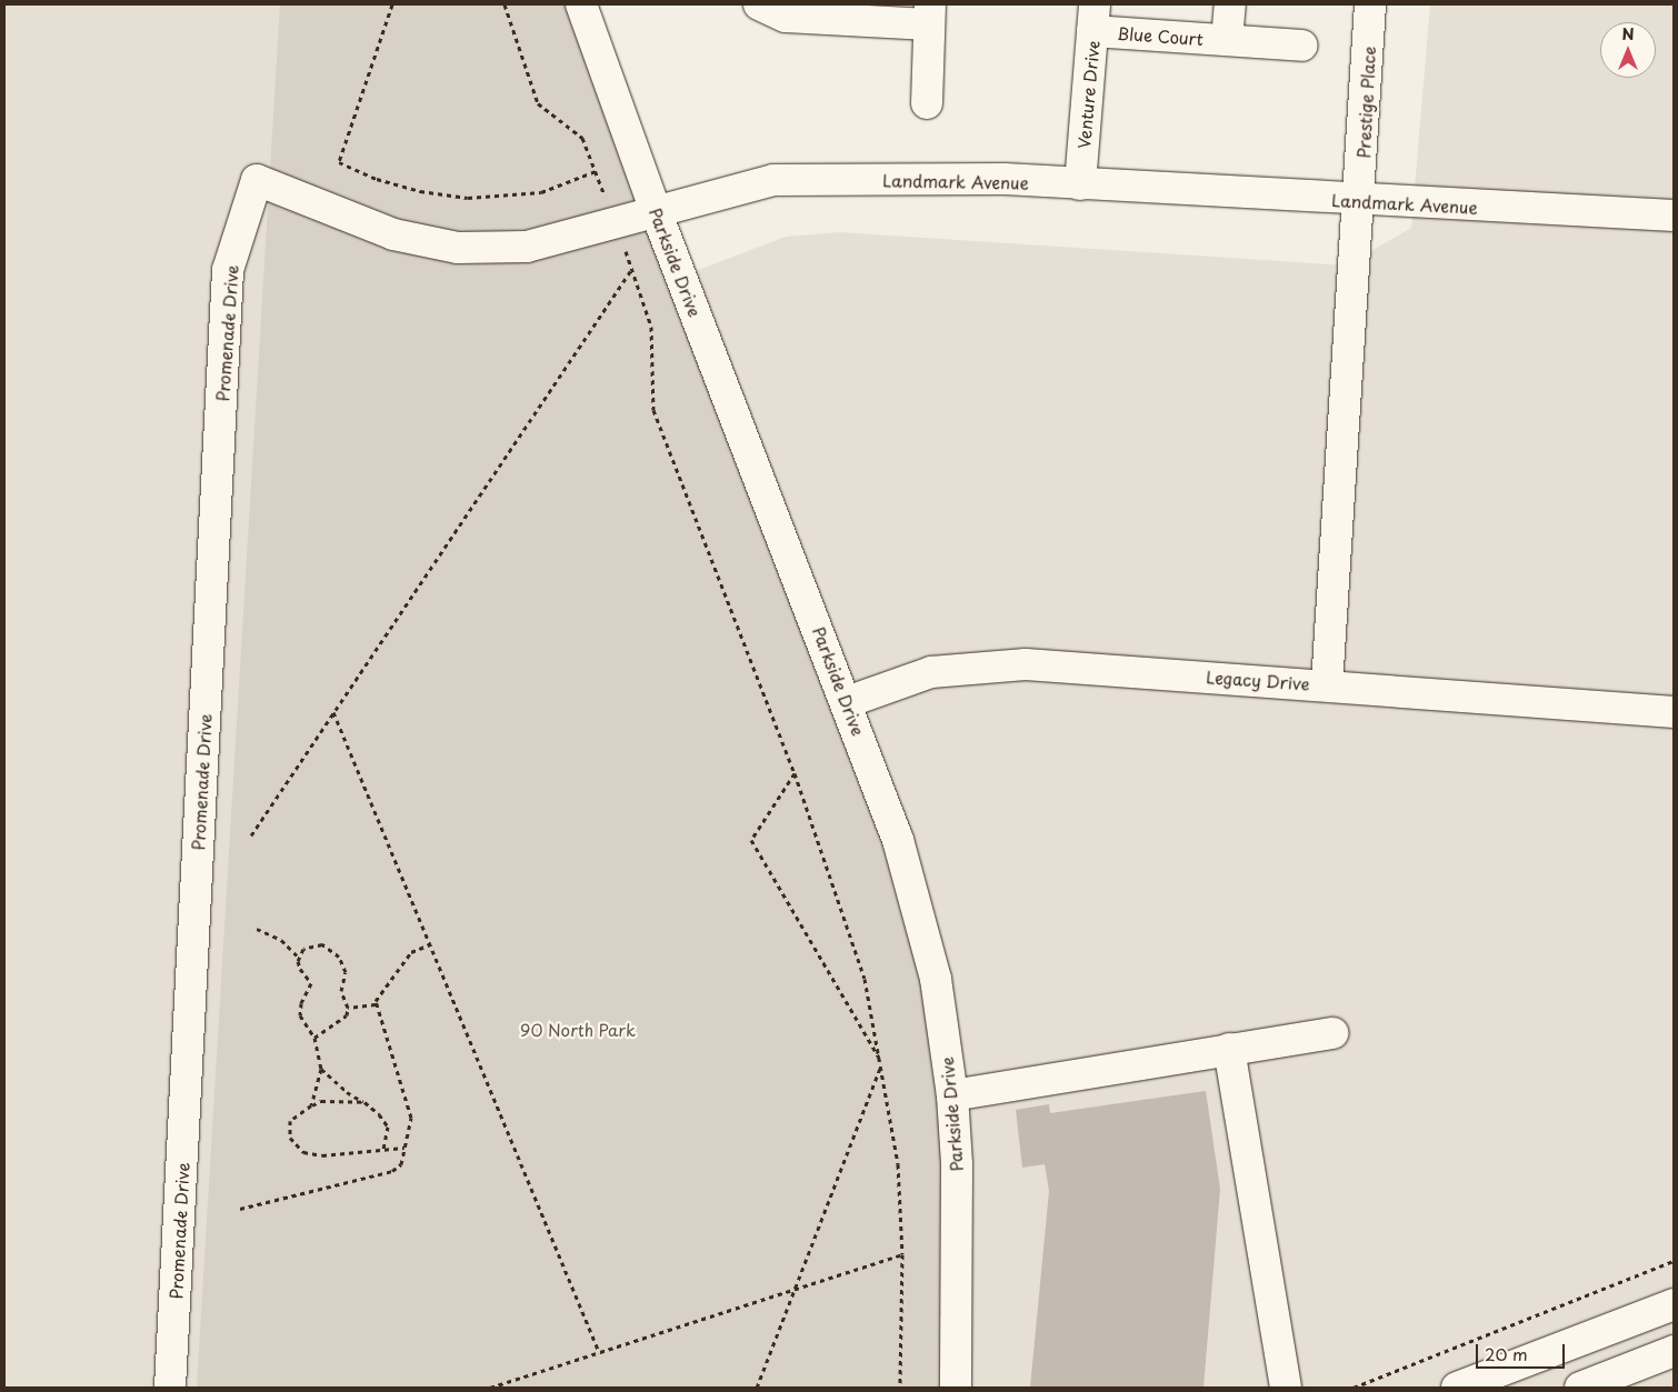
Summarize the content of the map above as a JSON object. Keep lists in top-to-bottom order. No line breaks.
{"streets":{"street":["Blue Court","Venture Drive","Prestige Place","Landmark Avenue","Parkside Drive","Promenade Drive","Legacy Drive"]},"crossings":[["Blue Court","Venture Drive"],["Venture Drive","Landmark Avenue"],["Prestige Place","Landmark Avenue"],["Prestige Place","Legacy Drive"],["Landmark Avenue","Parkside Drive"],["Landmark Avenue","Promenade Drive"],["Parkside Drive","Legacy Drive"]],"parks":["90 North Park"],"scale_bar":"20 m","north":"top"}
